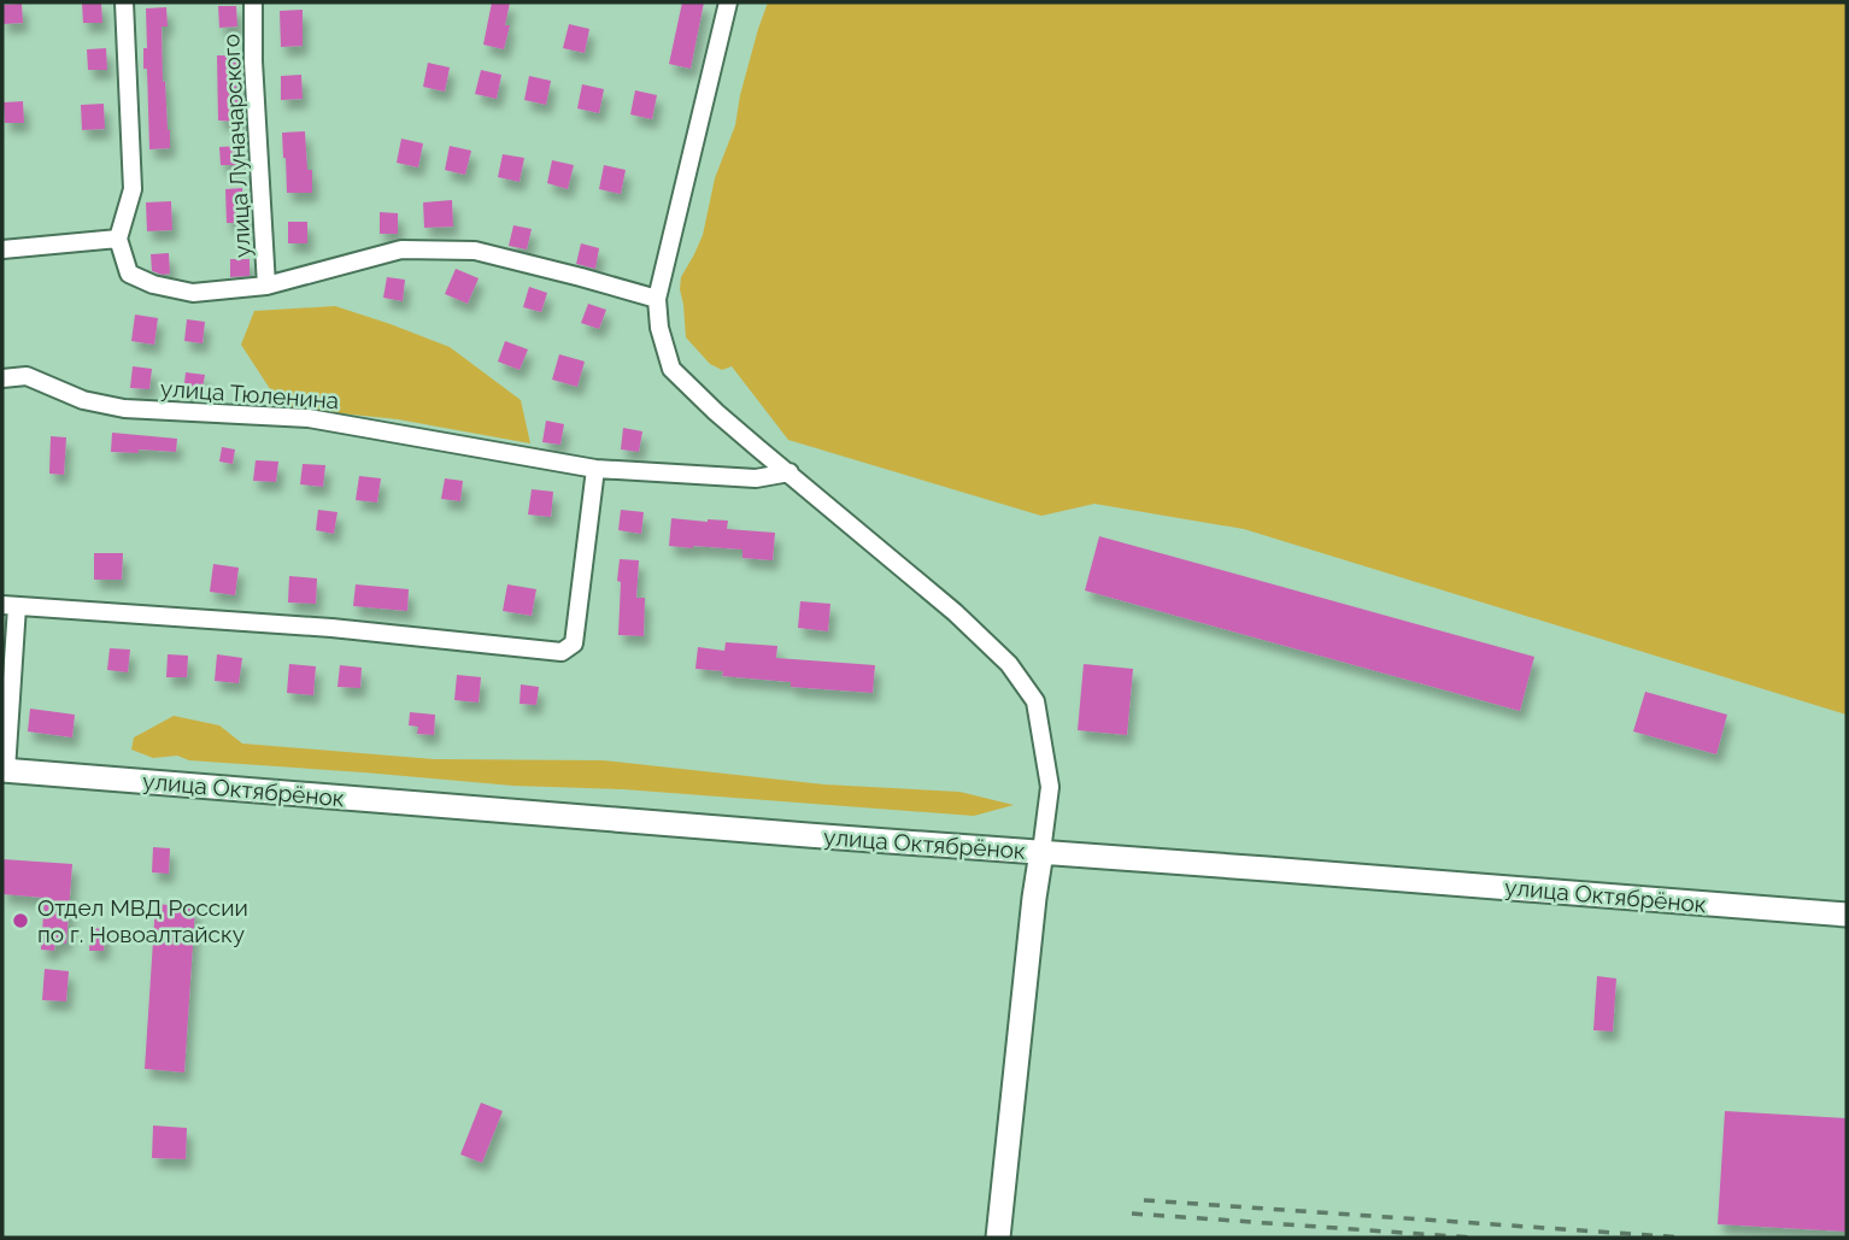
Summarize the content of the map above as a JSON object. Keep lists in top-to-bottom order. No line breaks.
{"streets":{"street":["улица Луначарского","улица Тюленина","улица Октябрёнок"]},"places":["Отдел МВД России по г. Новоалтайску"]}
